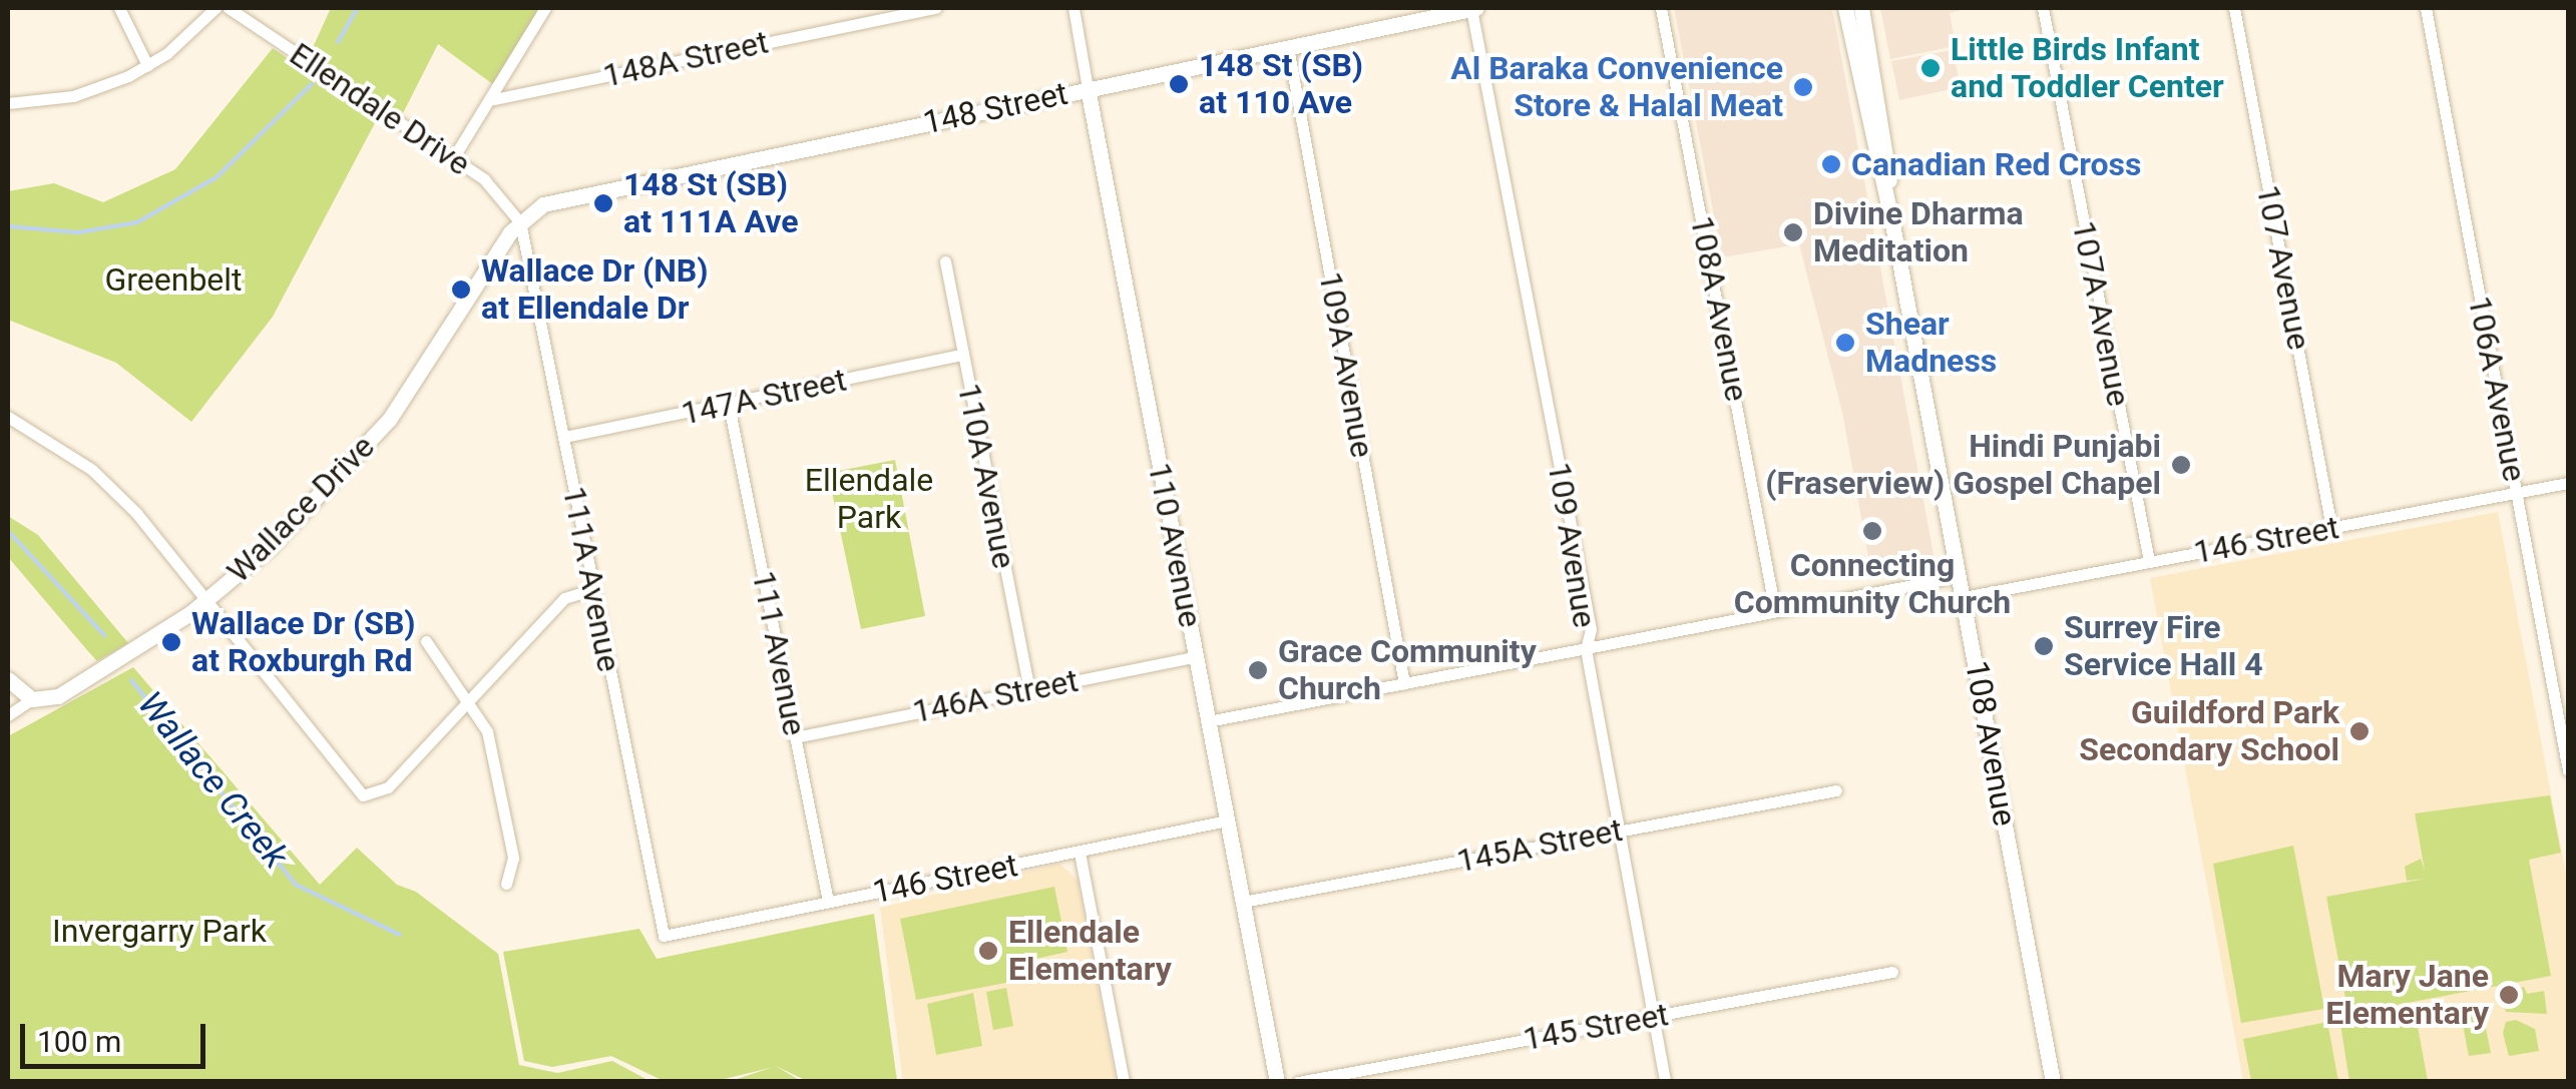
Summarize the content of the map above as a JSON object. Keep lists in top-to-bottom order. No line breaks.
{"streets":{"street":["148A Street","148 Street","Ellendale Drive","107 Avenue","108A Avenue","107A Avenue","109A Avenue","106A Avenue","147A Street","110A Avenue","Wallace Drive","146 Street","110 Avenue","109 Avenue","111A Avenue","111 Avenue","146A Street","108 Avenue","145A Street","145 Street"]},"crossings":[["148 Street","Ellendale Drive"],["148 Street","109A Avenue"],["148 Street","Wallace Drive"],["148 Street","110 Avenue"],["148 Street","109 Avenue"],["148 Street","111A Avenue"],["Ellendale Drive","Wallace Drive"],["Ellendale Drive","111A Avenue"],["107 Avenue","146 Street"],["107A Avenue","146 Street"],["106A Avenue","146 Street"],["147A Street","110A Avenue"],["147A Street","111A Avenue"],["147A Street","111 Avenue"],["110A Avenue","146A Street"],["Wallace Drive","111A Avenue"],["146 Street","110 Avenue"],["146 Street","111A Avenue"],["146 Street","111 Avenue"],["146 Street","108 Avenue"],["110 Avenue","146A Street"],["110 Avenue","145A Street"],["109 Avenue","145A Street"],["109 Avenue","145 Street"],["111 Avenue","146A Street"]],"water":["Wallace Creek"],"parks":["Greenbelt","Ellendale Park","Invergarry Park"],"places":["Little Birds Infant and Toddler Center","148 St (SB) at 110 Ave","Al Baraka Convenience Store & Halal Meat","Canadian Red Cross","148 St (SB) at 111A Ave","Divine Dharma Meditation","Wallace Dr (NB) at Ellendale Dr","Shear Madness","Hindi Punjabi (Fraserview) Gospel Chapel","Connecting Community Church","Wallace Dr (SB) at Roxburgh Rd","Surrey Fire Service Hall 4","Grace Community Church","Guildford Park Secondary School","Ellendale Elementary","Mary Jane Elementary"],"scale_bar":"100 m"}
